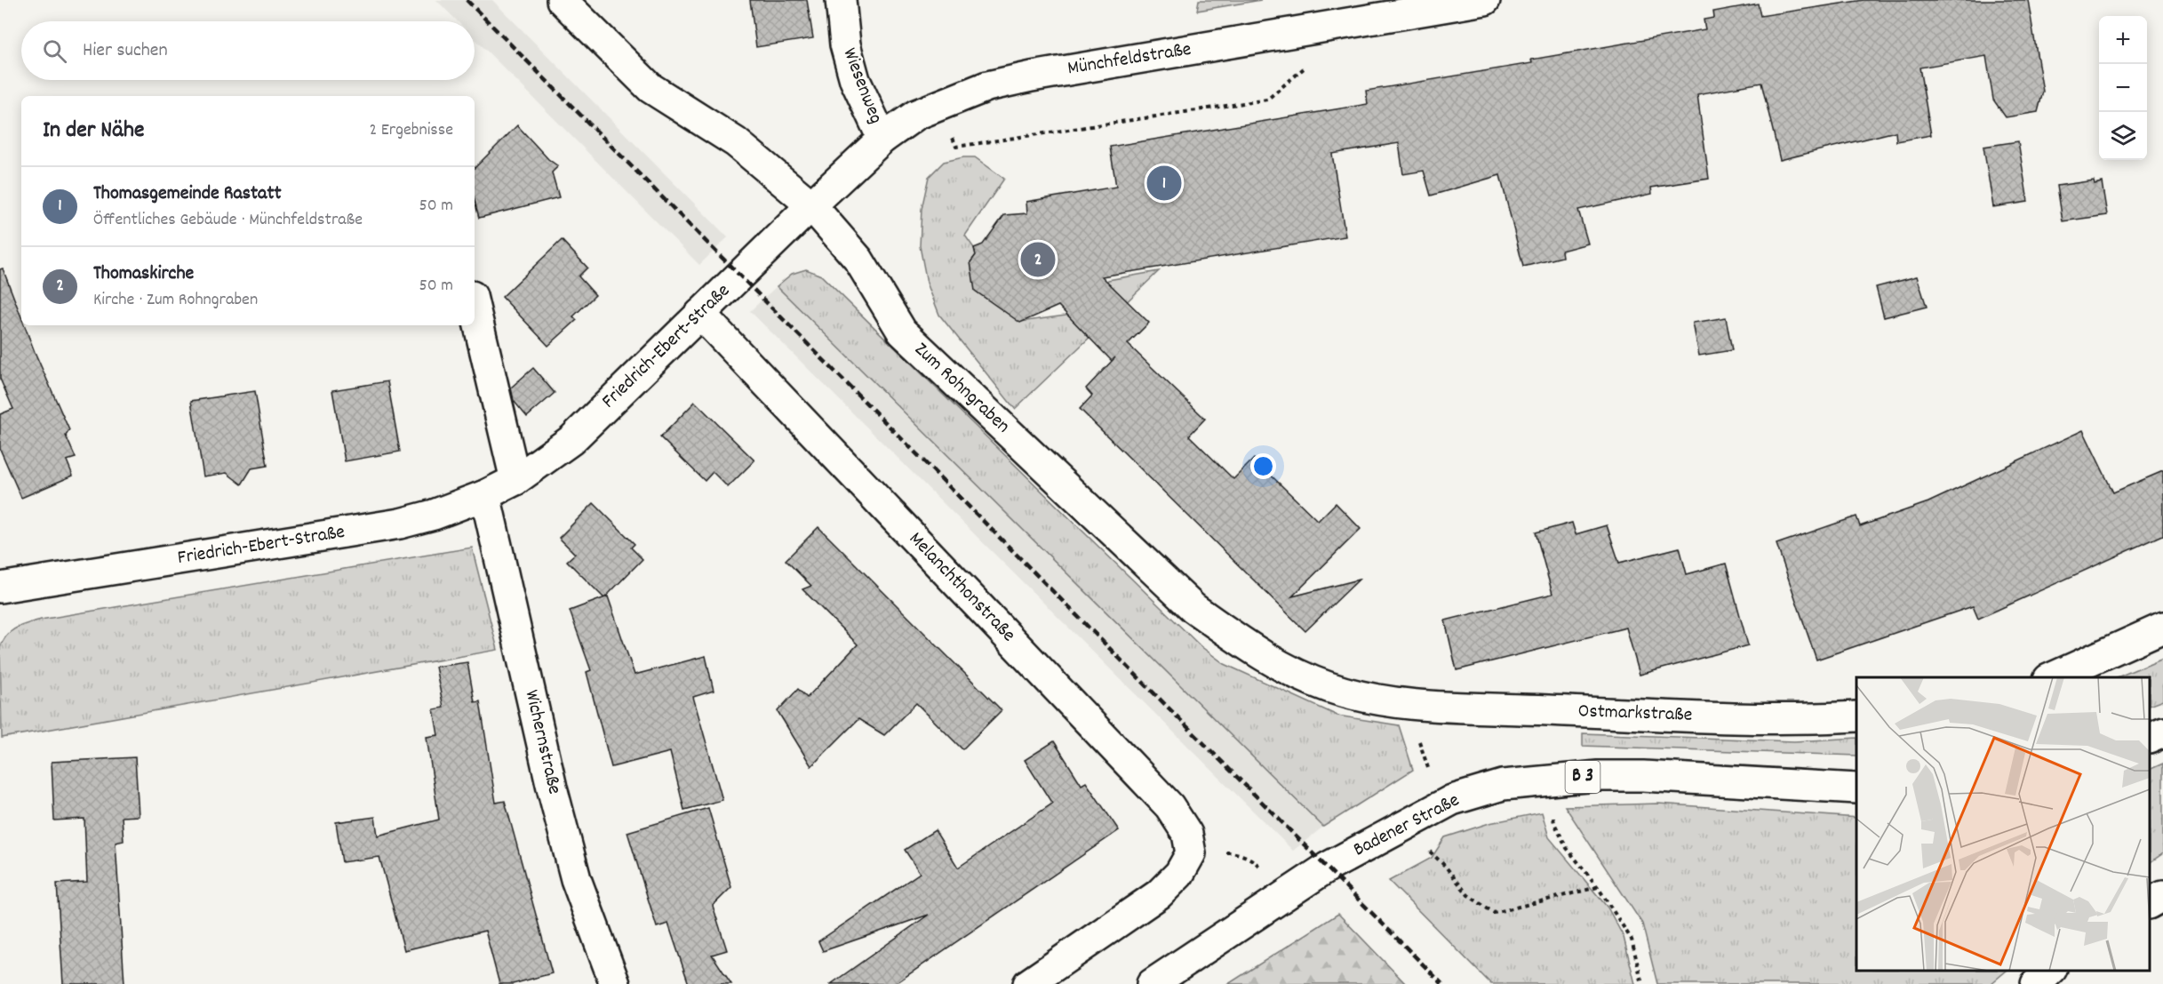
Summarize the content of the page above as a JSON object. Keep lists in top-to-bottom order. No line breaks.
{"streets":{"street":["Münchfeldstraße","Wiesenweg","Friedrich-Ebert-Straße","Zum Rohngraben","Melanchthonstraße","Ostmarkstraße","Wichernstraße","B 3","Badener Straße"]},"crossings":[["Münchfeldstraße","Wiesenweg"],["Münchfeldstraße","Friedrich-Ebert-Straße"],["Münchfeldstraße","Zum Rohngraben"],["Friedrich-Ebert-Straße","Zum Rohngraben"],["Friedrich-Ebert-Straße","Melanchthonstraße"],["Friedrich-Ebert-Straße","Wichernstraße"],["Zum Rohngraben","Ostmarkstraße"]],"page":{"map_buttons":["+","−"],"search":"Hier suchen","heading":["In der Nähe","2 Ergebnisse"],"pins":["1","2"],"list":[{"mark":"1","name":"Thomasgemeinde Rastatt","note":"Öffentliches Gebäude · Münchfeldstraße","value":"50 m"},{"mark":"2","name":"Thomaskirche","note":"Kirche · Zum Rohngraben","value":"50 m"}]}}
